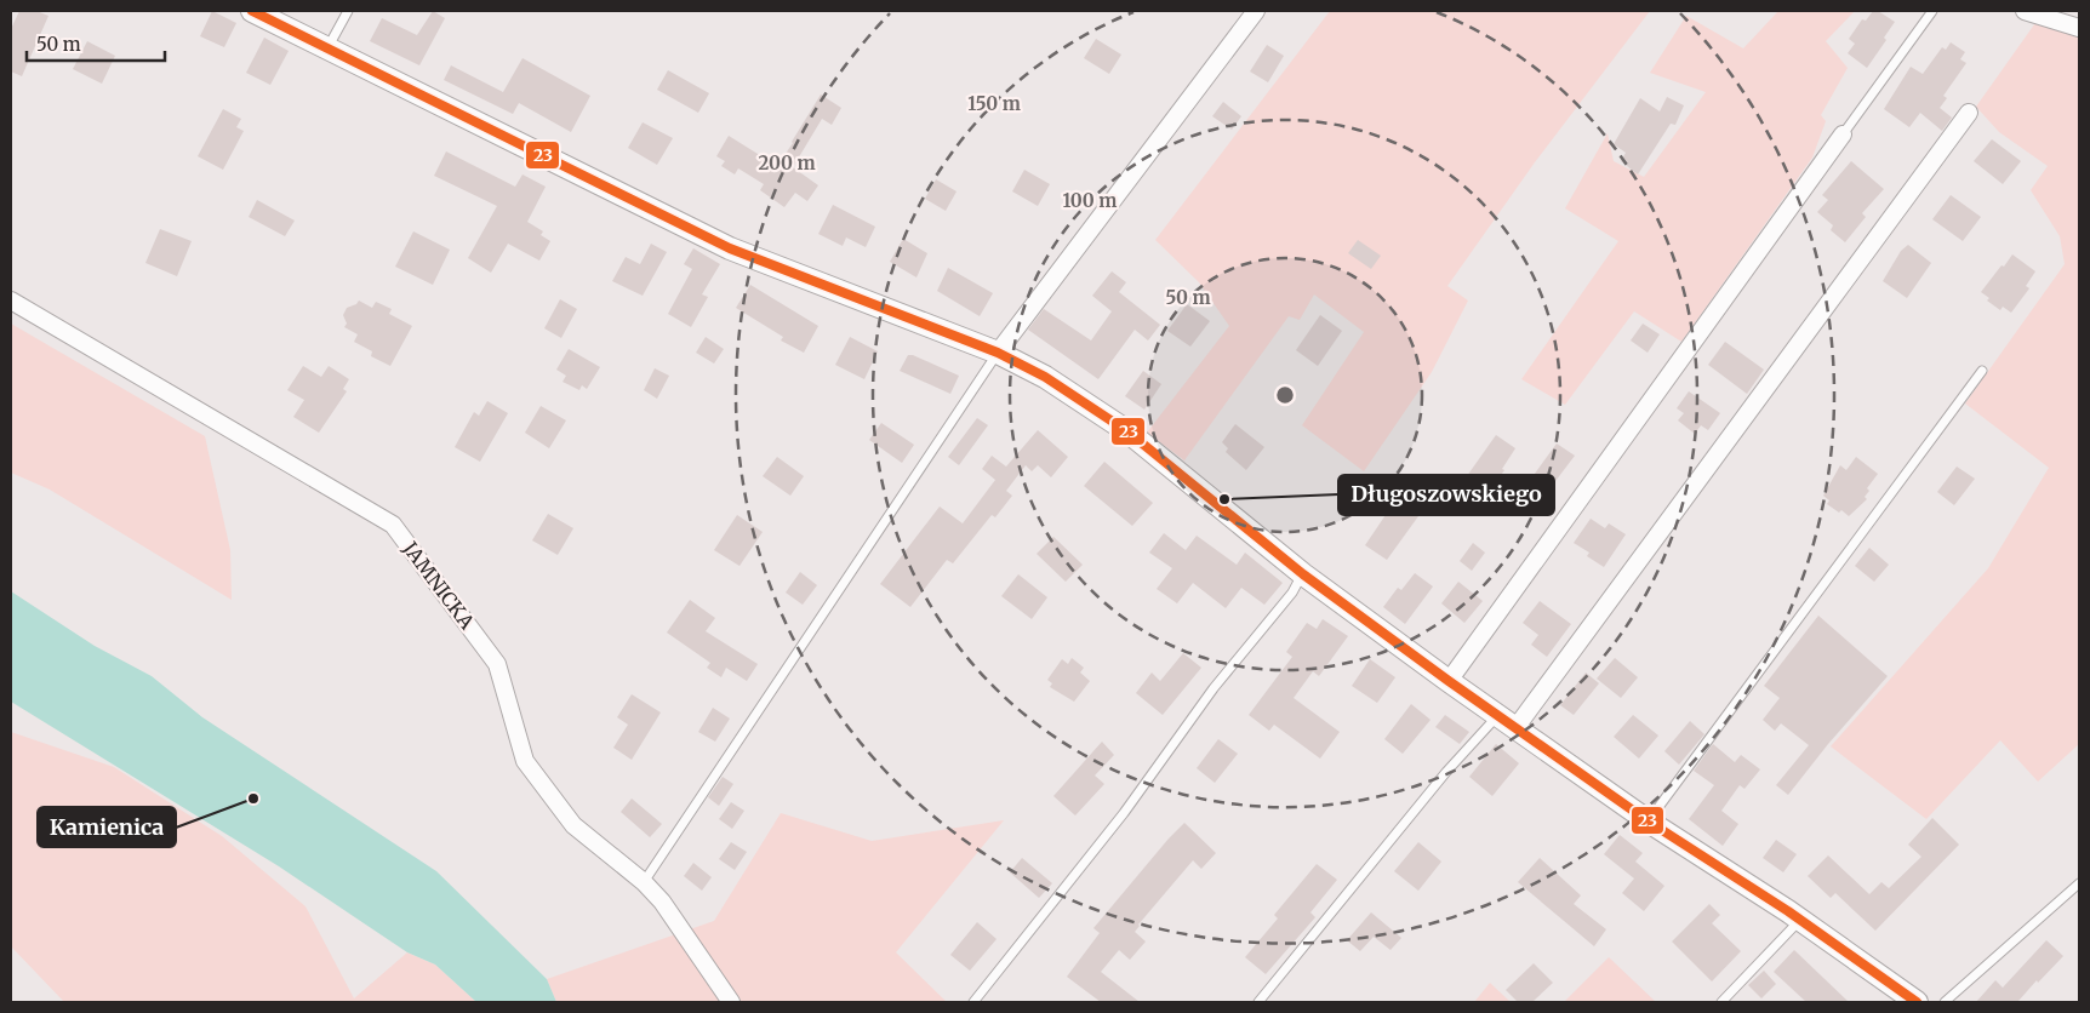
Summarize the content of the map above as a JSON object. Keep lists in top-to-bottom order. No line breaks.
{"streets":{"street":["JAMNICKA"]},"places":["Długoszowskiego","Kamienica"],"lines":["transit line 23"],"scale_bar":"50 m","rings":["150 m","200 m","100 m","50 m"]}
